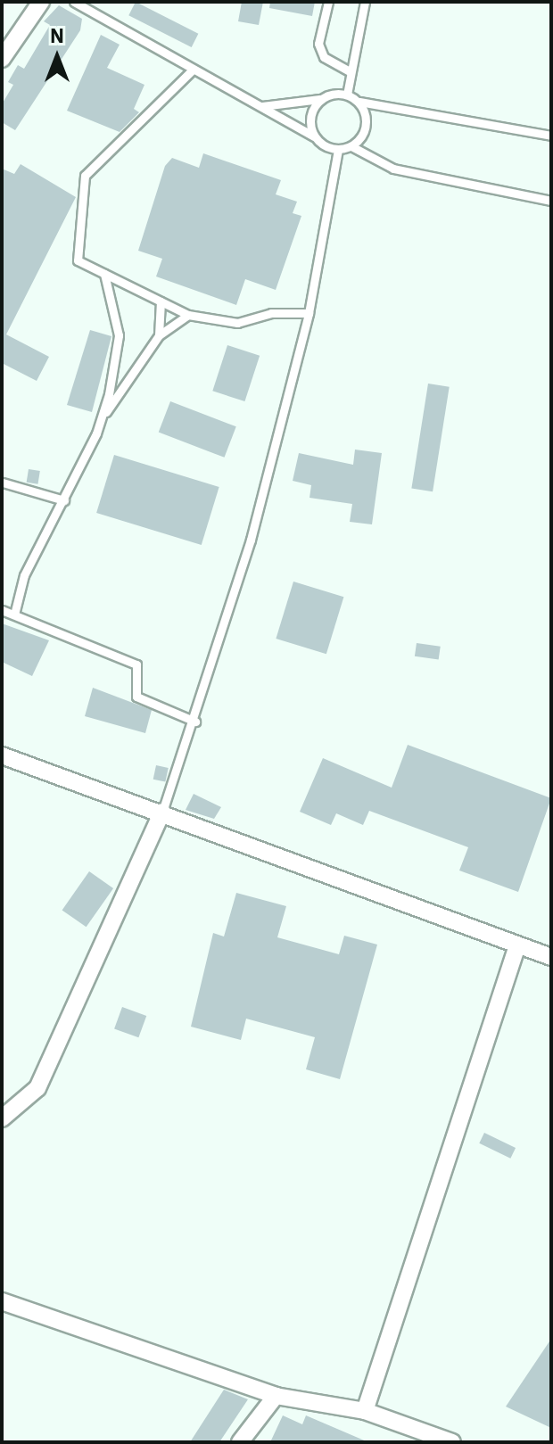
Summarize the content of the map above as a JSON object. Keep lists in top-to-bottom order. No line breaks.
{"north":"top"}
